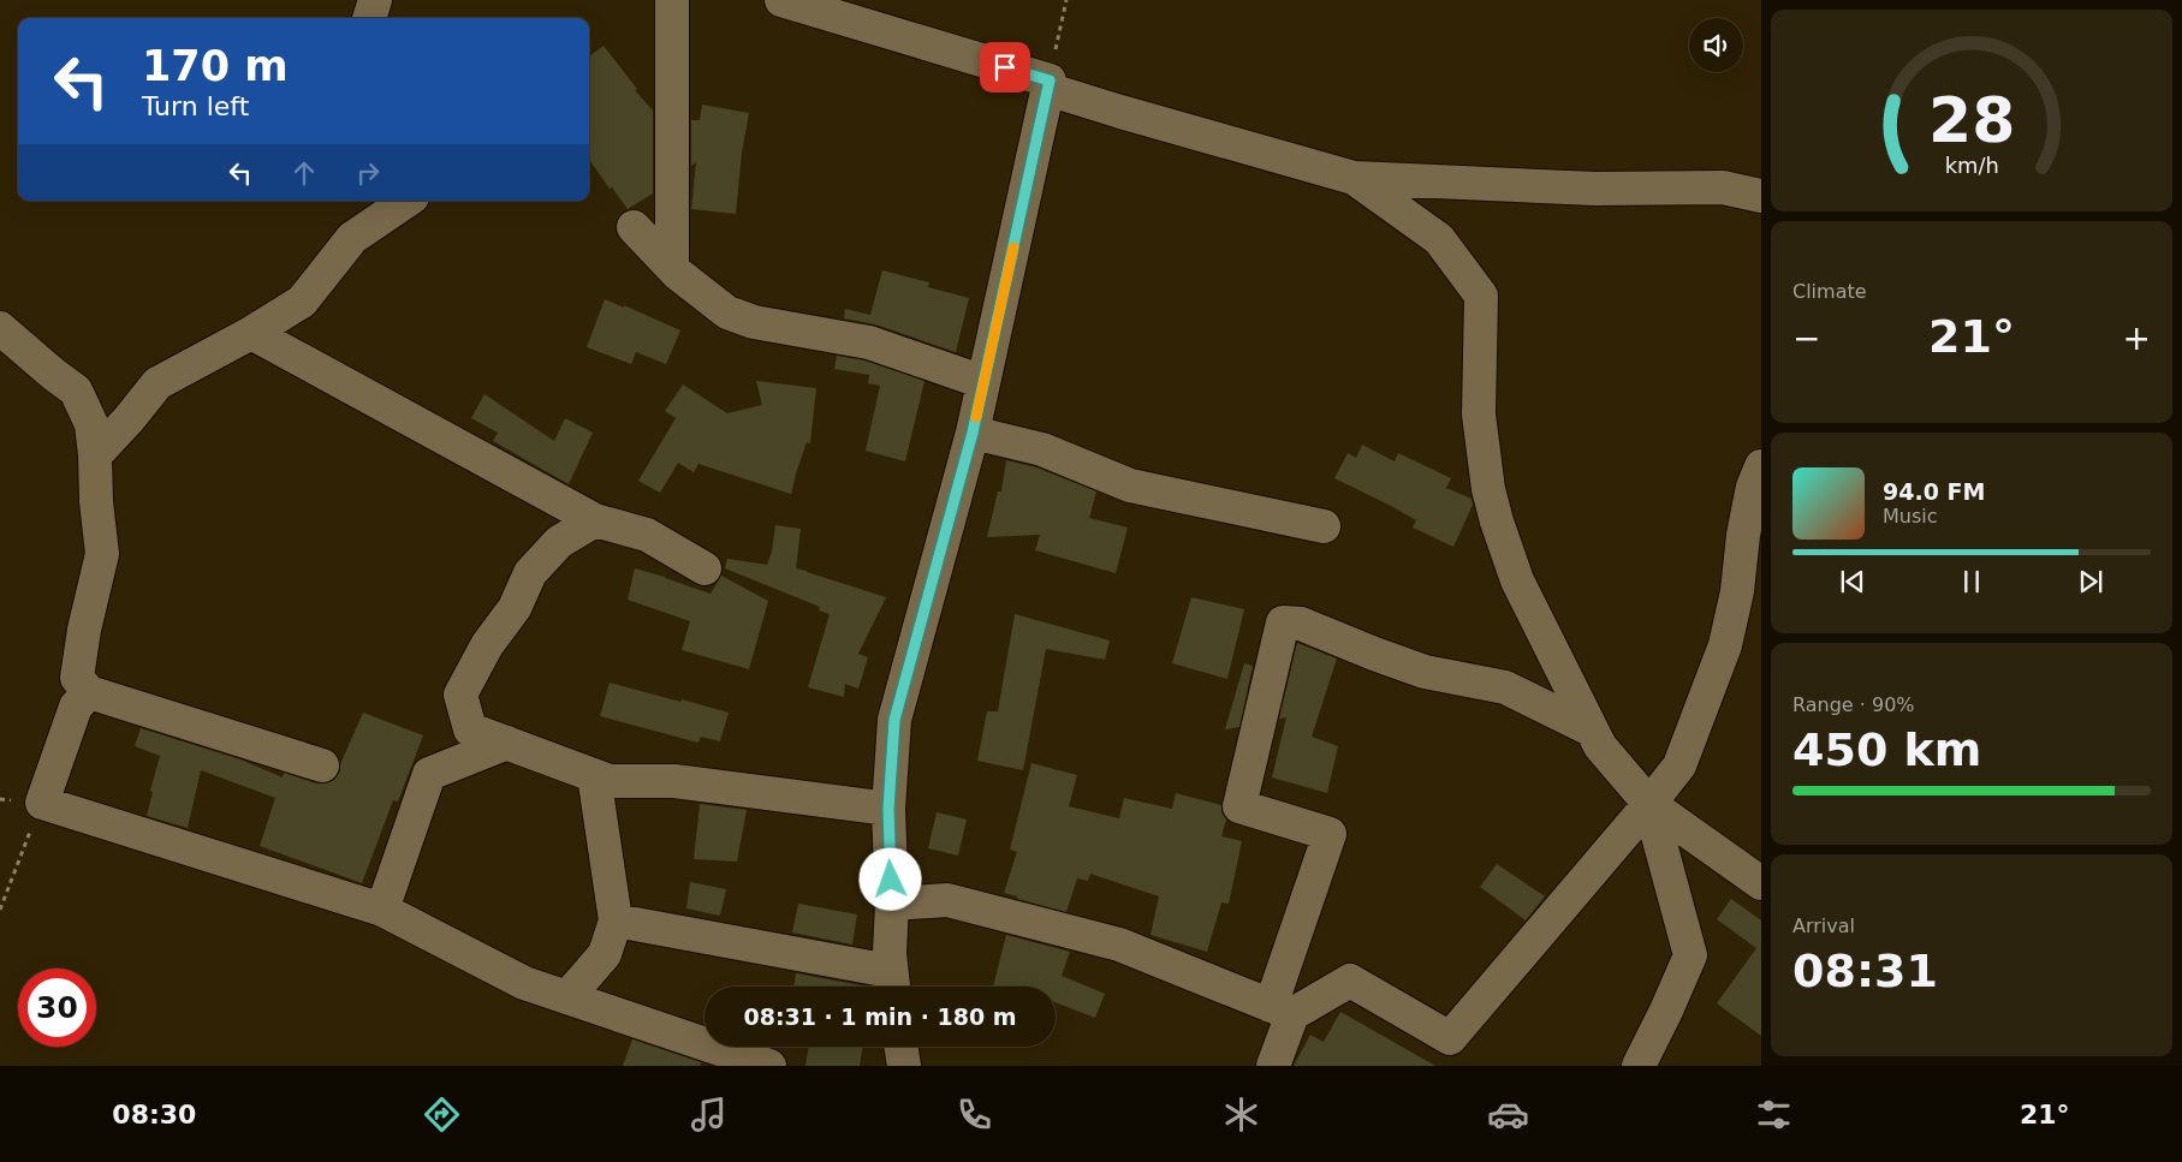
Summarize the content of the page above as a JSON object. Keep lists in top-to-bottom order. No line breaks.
{"page":{"turn":["170 m","Turn left"],"tile":["Climate",["Range · 90%","450 km"],["Arrival","08:31"]],"heat":["−","21°","+"],"song":["94.0 FM","Music"],"limit":"30","trip":"08:31 · 1 min · 180 m","tabs":["08:30","21°"],"gauge":["28","km/h"]}}
